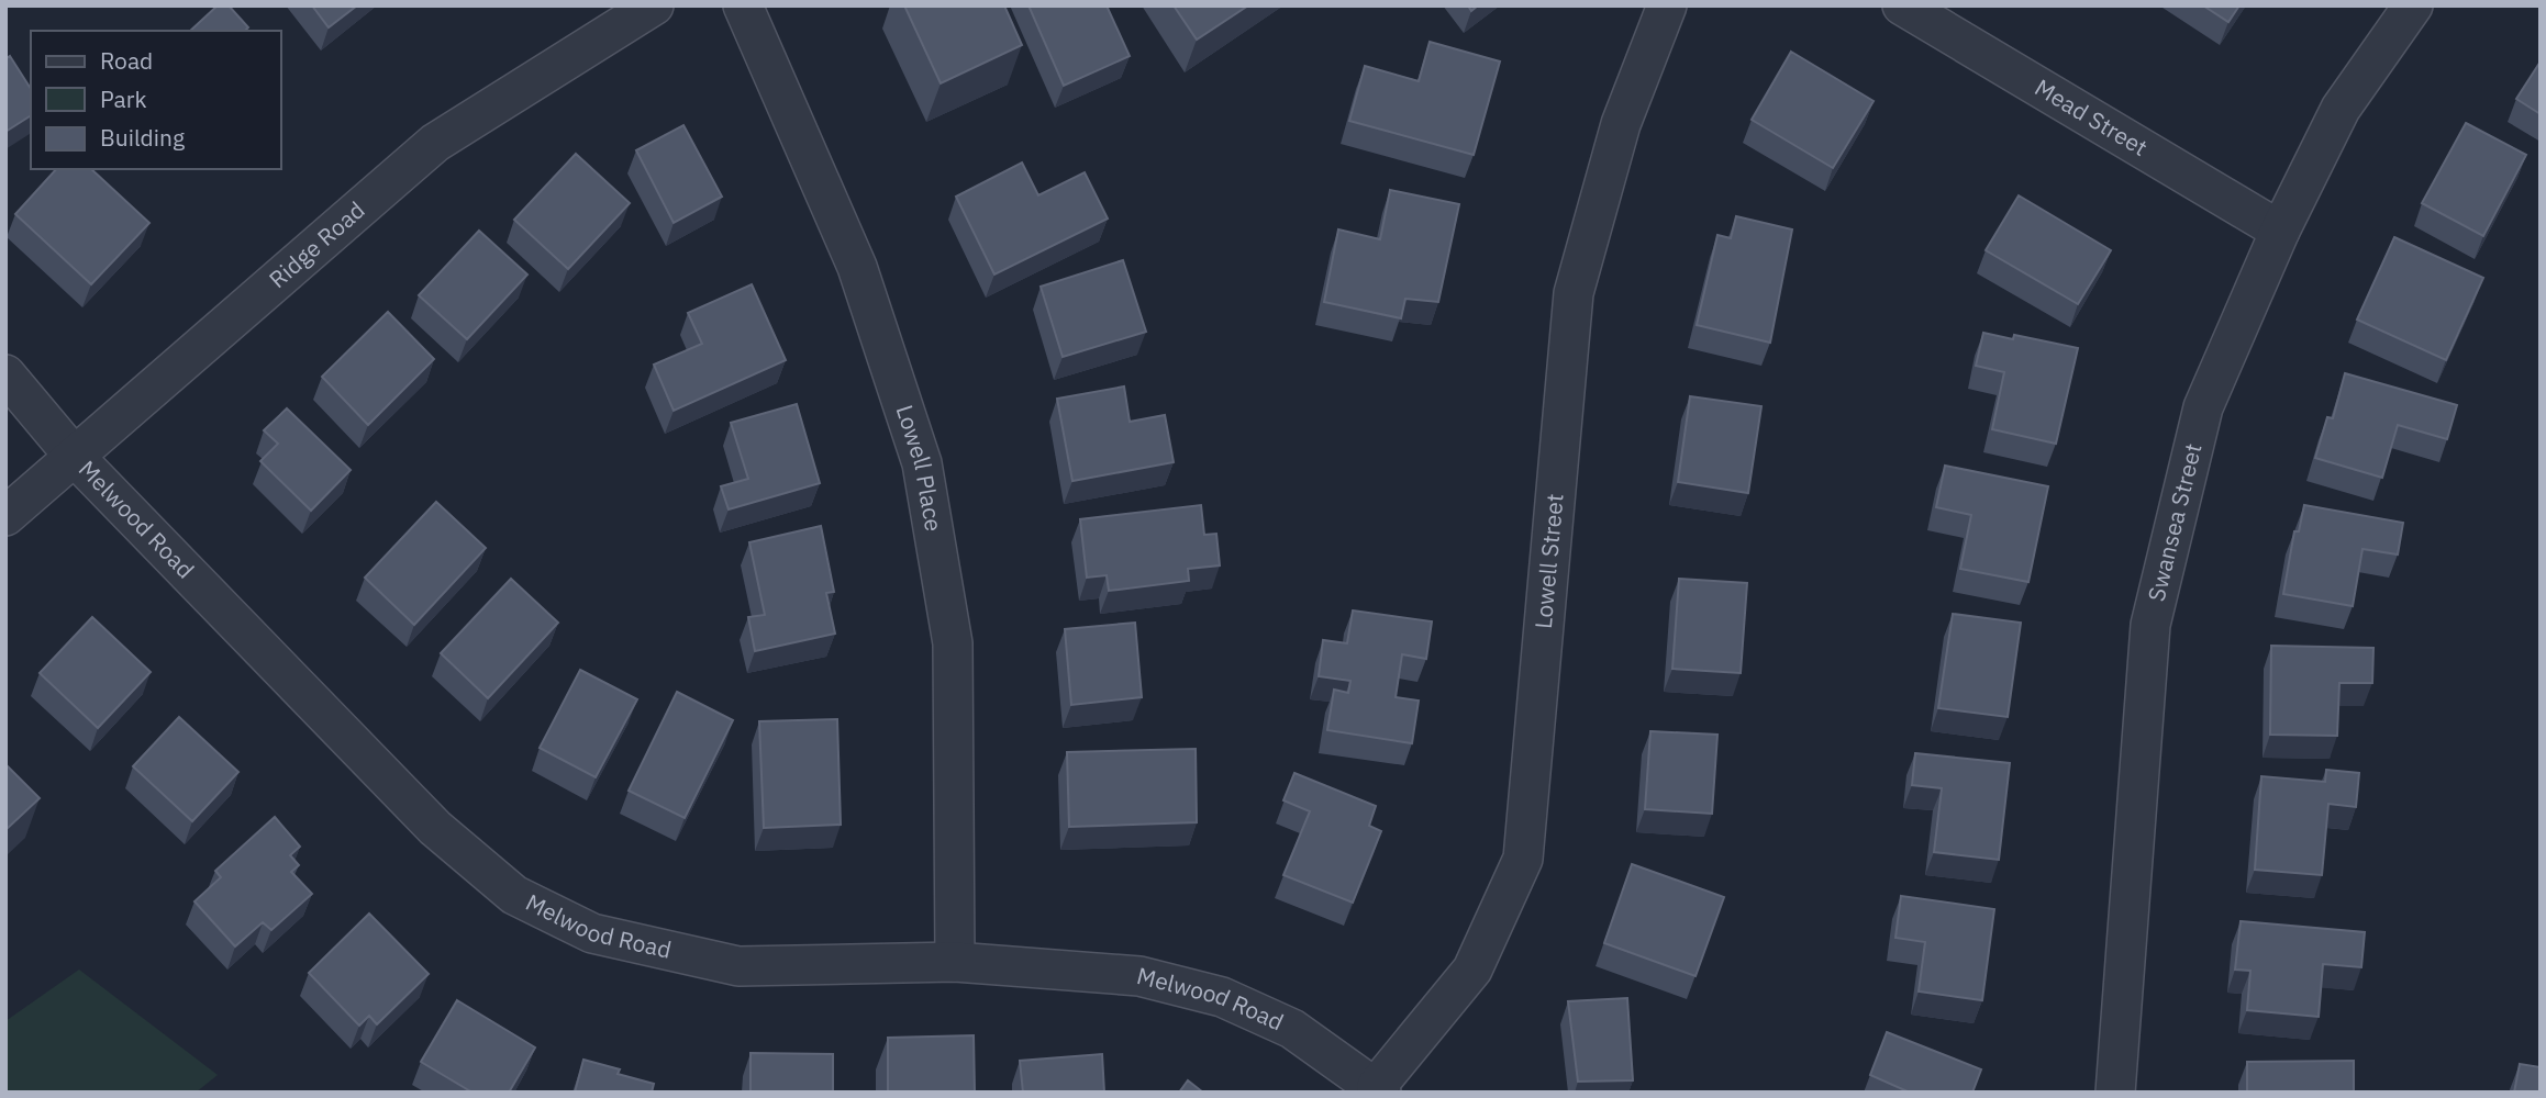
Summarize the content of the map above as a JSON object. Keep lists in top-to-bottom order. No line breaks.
{"streets":{"street":["Mead Street","Ridge Road","Lowell Place","Melwood Road","Swansea Street","Lowell Street"]},"crossings":[["Mead Street","Swansea Street"],["Ridge Road","Melwood Road"],["Lowell Place","Melwood Road"],["Melwood Road","Lowell Street"]],"legend":["Road","Park","Building"]}
